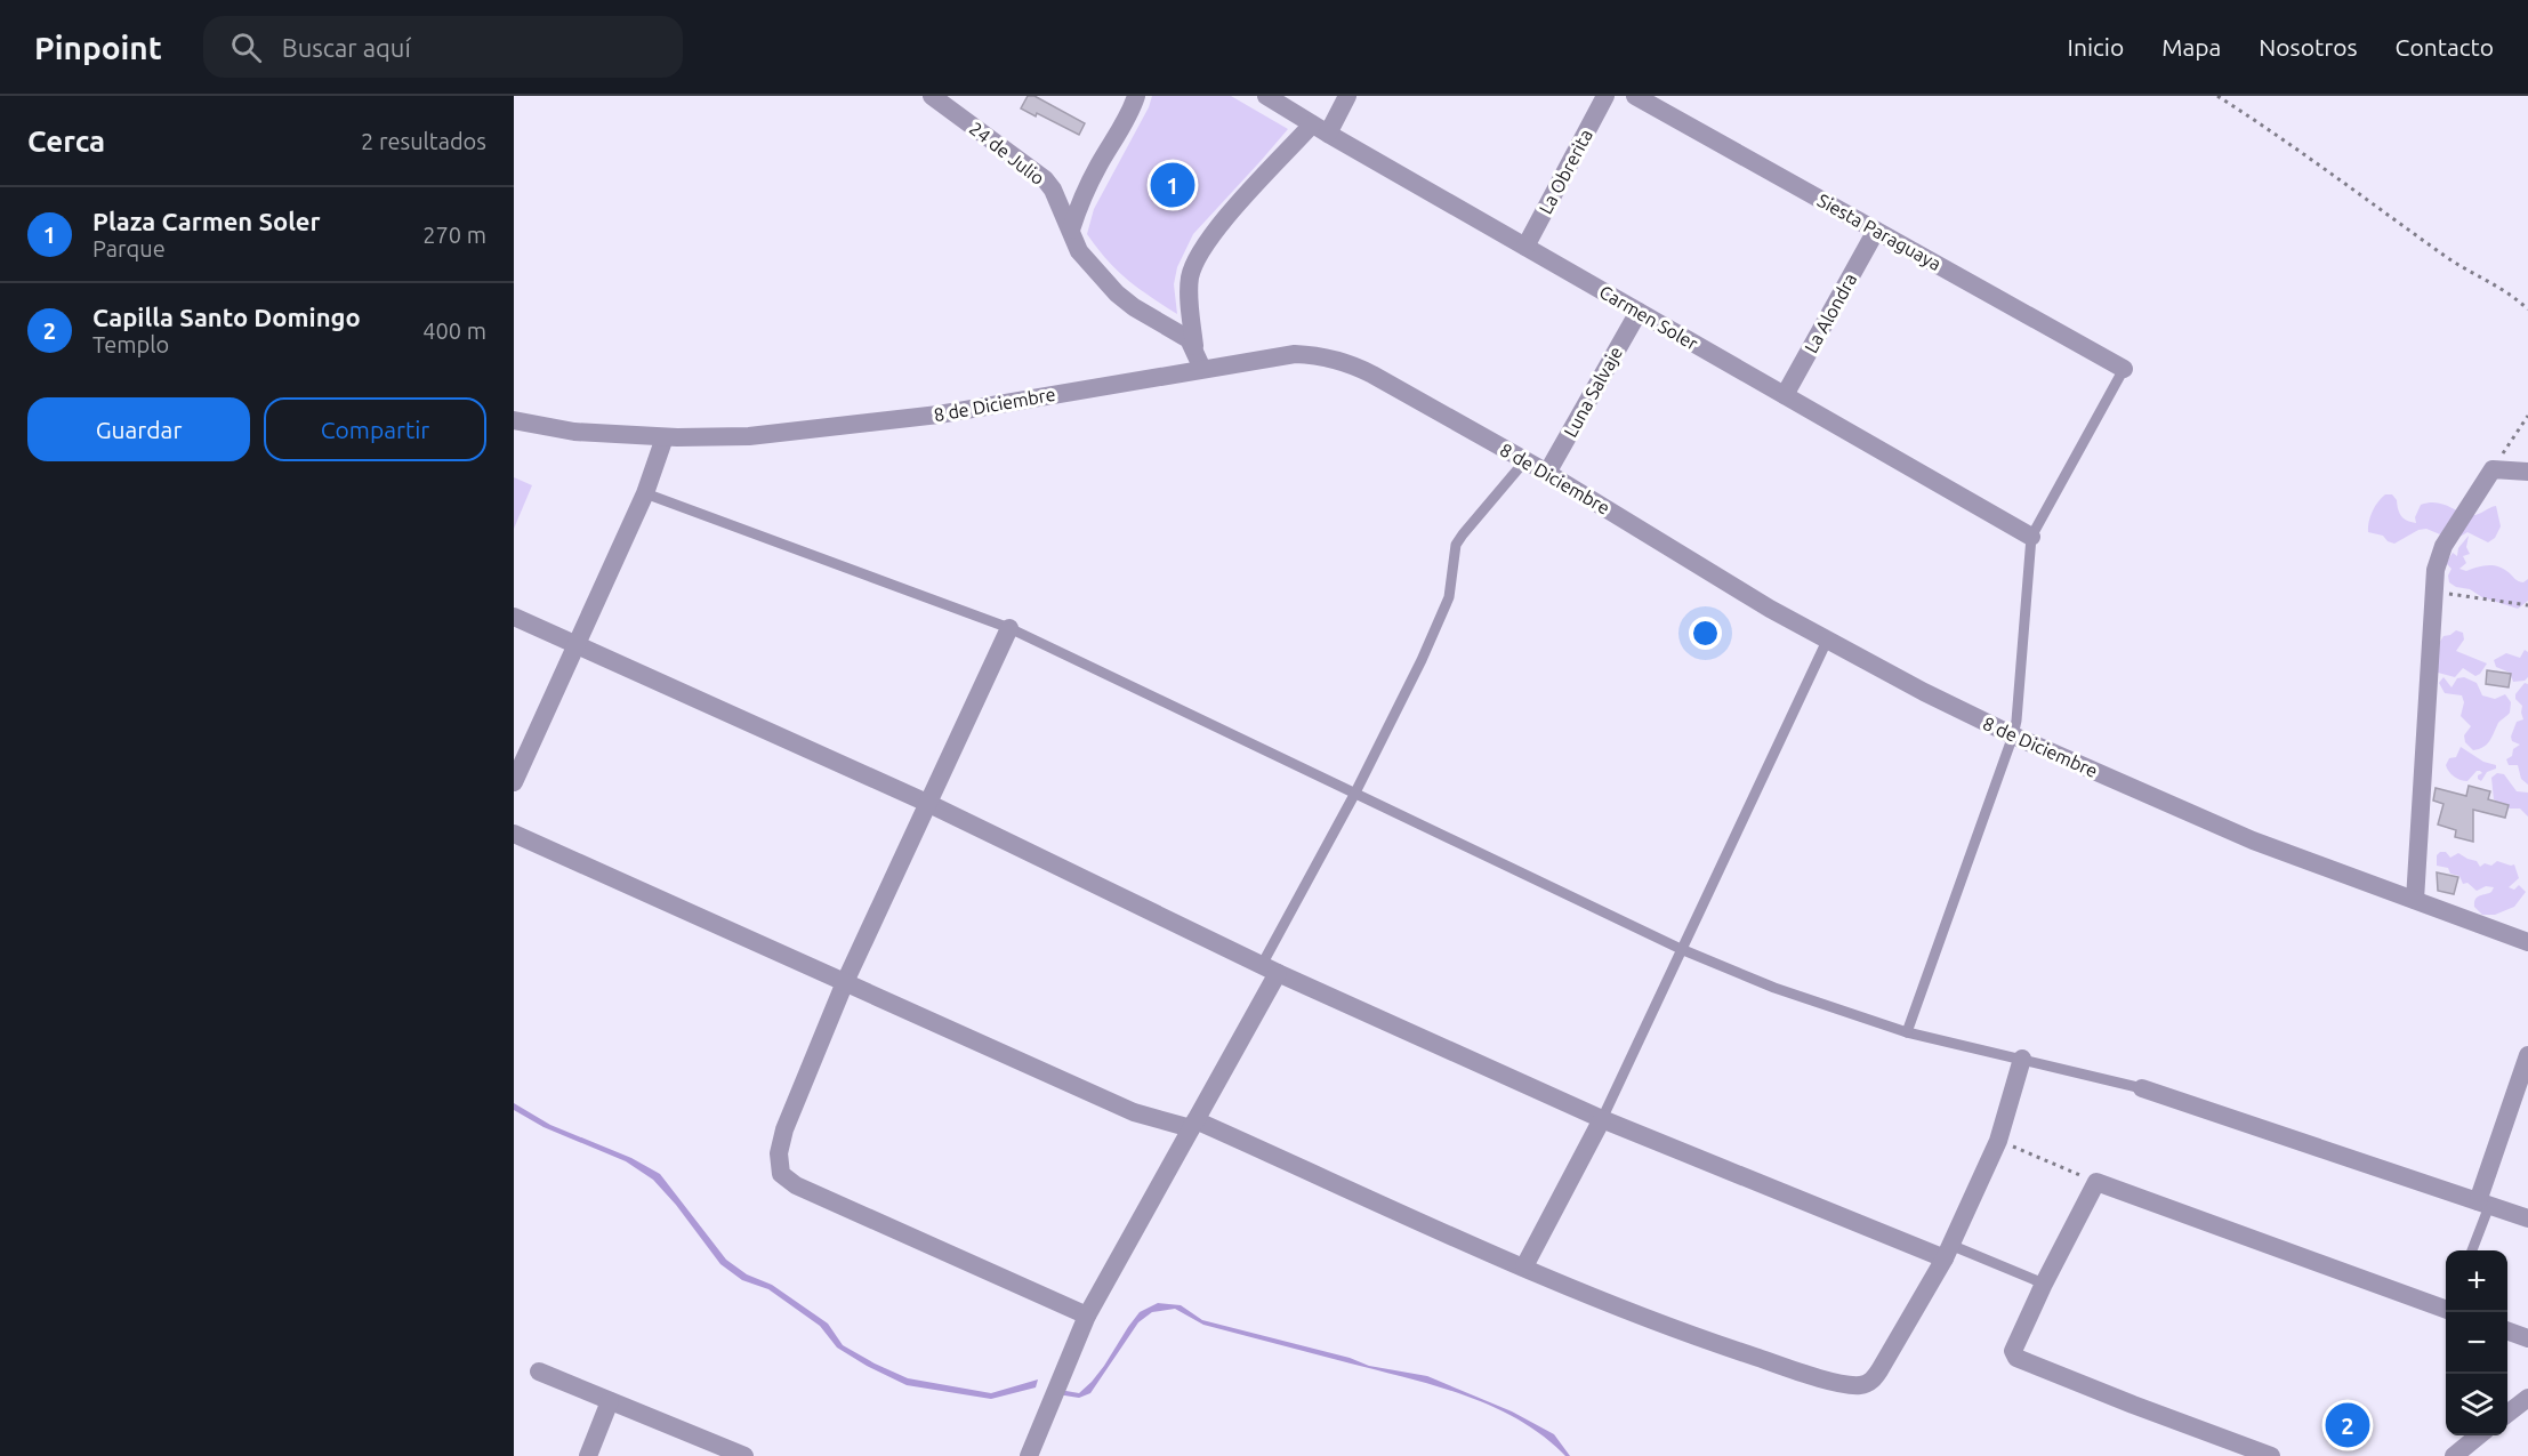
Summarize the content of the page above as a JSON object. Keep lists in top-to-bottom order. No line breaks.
{"streets":{"street":["24 de Julio","La Obrerita","Siesta Paraguaya","La Alondra","Carmen Soler","Luna Salvaje","8 de Diciembre"]},"crossings":[["La Obrerita","Carmen Soler"],["Siesta Paraguaya","La Alondra"],["La Alondra","Carmen Soler"],["Carmen Soler","Luna Salvaje"],["Luna Salvaje","8 de Diciembre"]],"page":{"header":"Pinpoint","search":"Buscar aquí","nav":["Inicio","Mapa","Nosotros","Contacto"],"heading":["Cerca","2 resultados"],"pins":["1","2"],"list":[{"mark":"1","name":"Plaza Carmen Soler","note":"Parque","value":"270 m"},{"mark":"2","name":"Capilla Santo Domingo","note":"Templo","value":"400 m"}],"buttons":["Guardar","Compartir"],"map_buttons":["+","−"]}}
